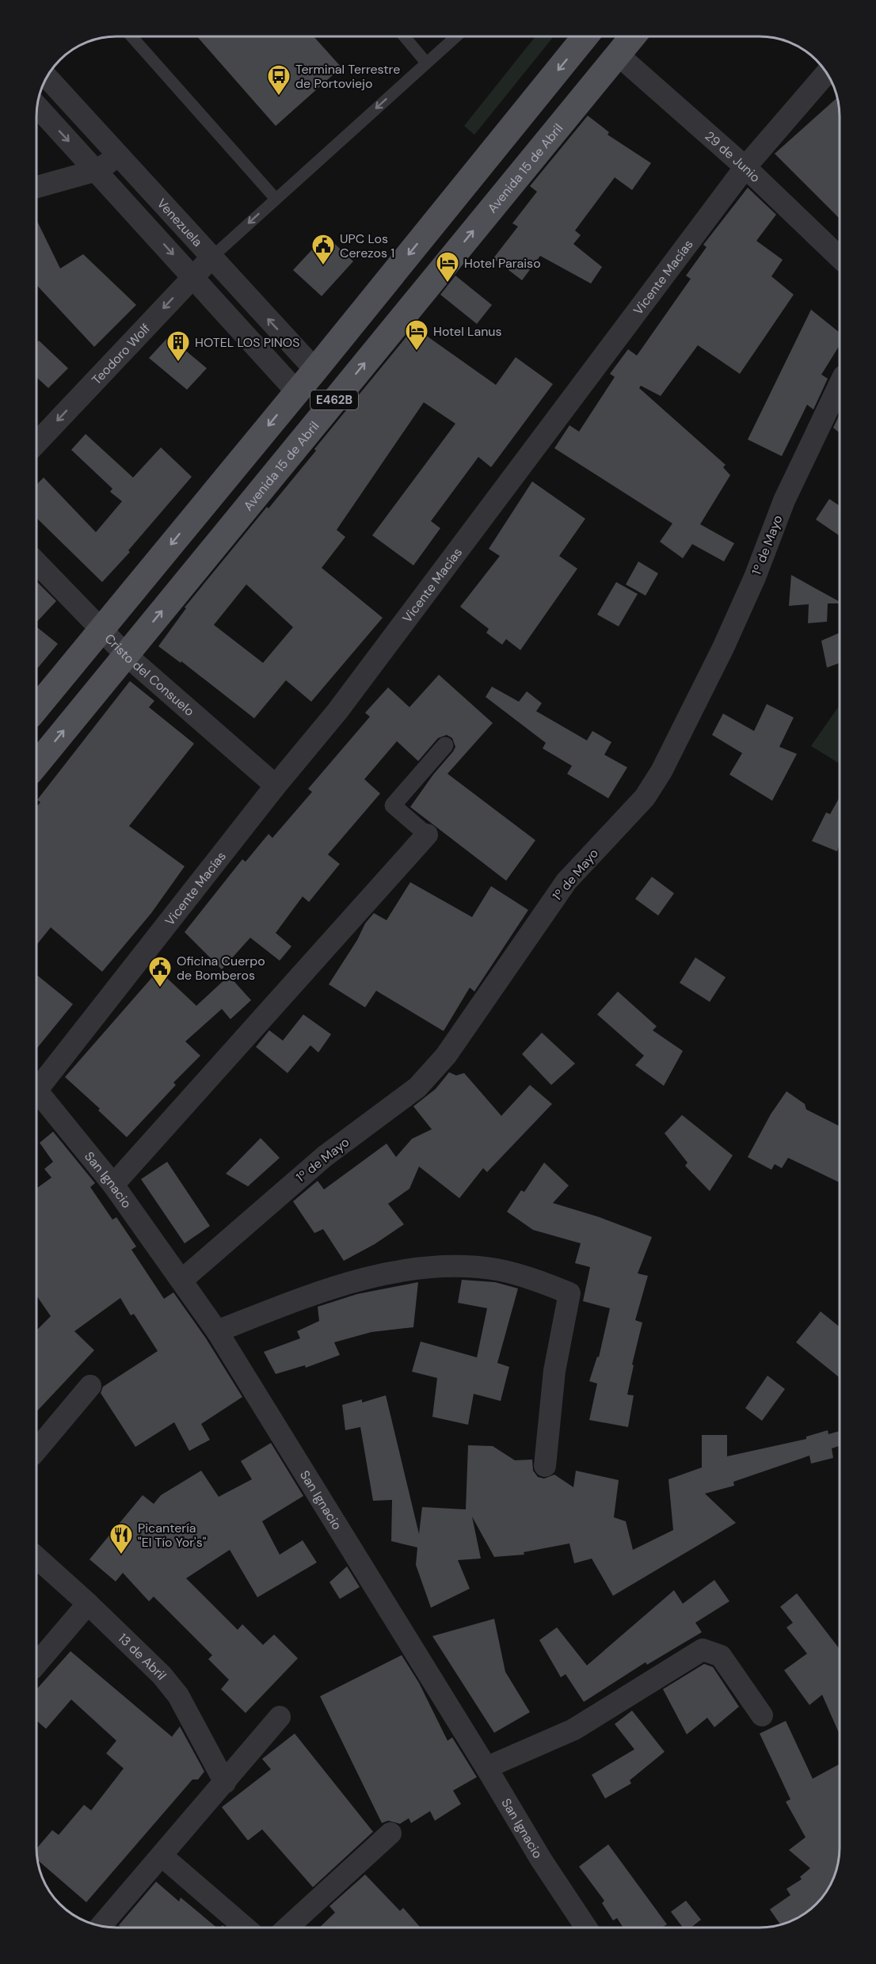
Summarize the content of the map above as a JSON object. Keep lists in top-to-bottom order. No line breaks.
{"streets":{"main road":["Avenida 15 de Abril","E462B"],"street":["29 de Junio","Venezuela","Vicente Macías","Teodoro Wolf","1º de Mayo","Cristo del Consuelo","San Ignacio","13 de Abril"]},"crossings":[["29 de Junio","Avenida 15 de Abril"],["29 de Junio","Vicente Macías"],["Avenida 15 de Abril","Cristo del Consuelo"],["Venezuela","Teodoro Wolf"],["Venezuela","E462B"],["Vicente Macías","Cristo del Consuelo"],["E462B","Cristo del Consuelo"],["1º de Mayo","San Ignacio"]],"one_way":["Teodoro Wolf"],"places":{"bus stop":["Terminal Terrestre de Portoviejo"],"public building":["UPC Los Cerezos 1","Oficina Cuerpo de Bomberos"],"hotel":["Hotel Paraiso","Hotel Lanus"],"building":["HOTEL LOS PINOS"],"restaurant":["Picantería \"El Tío Yor's\""]}}
